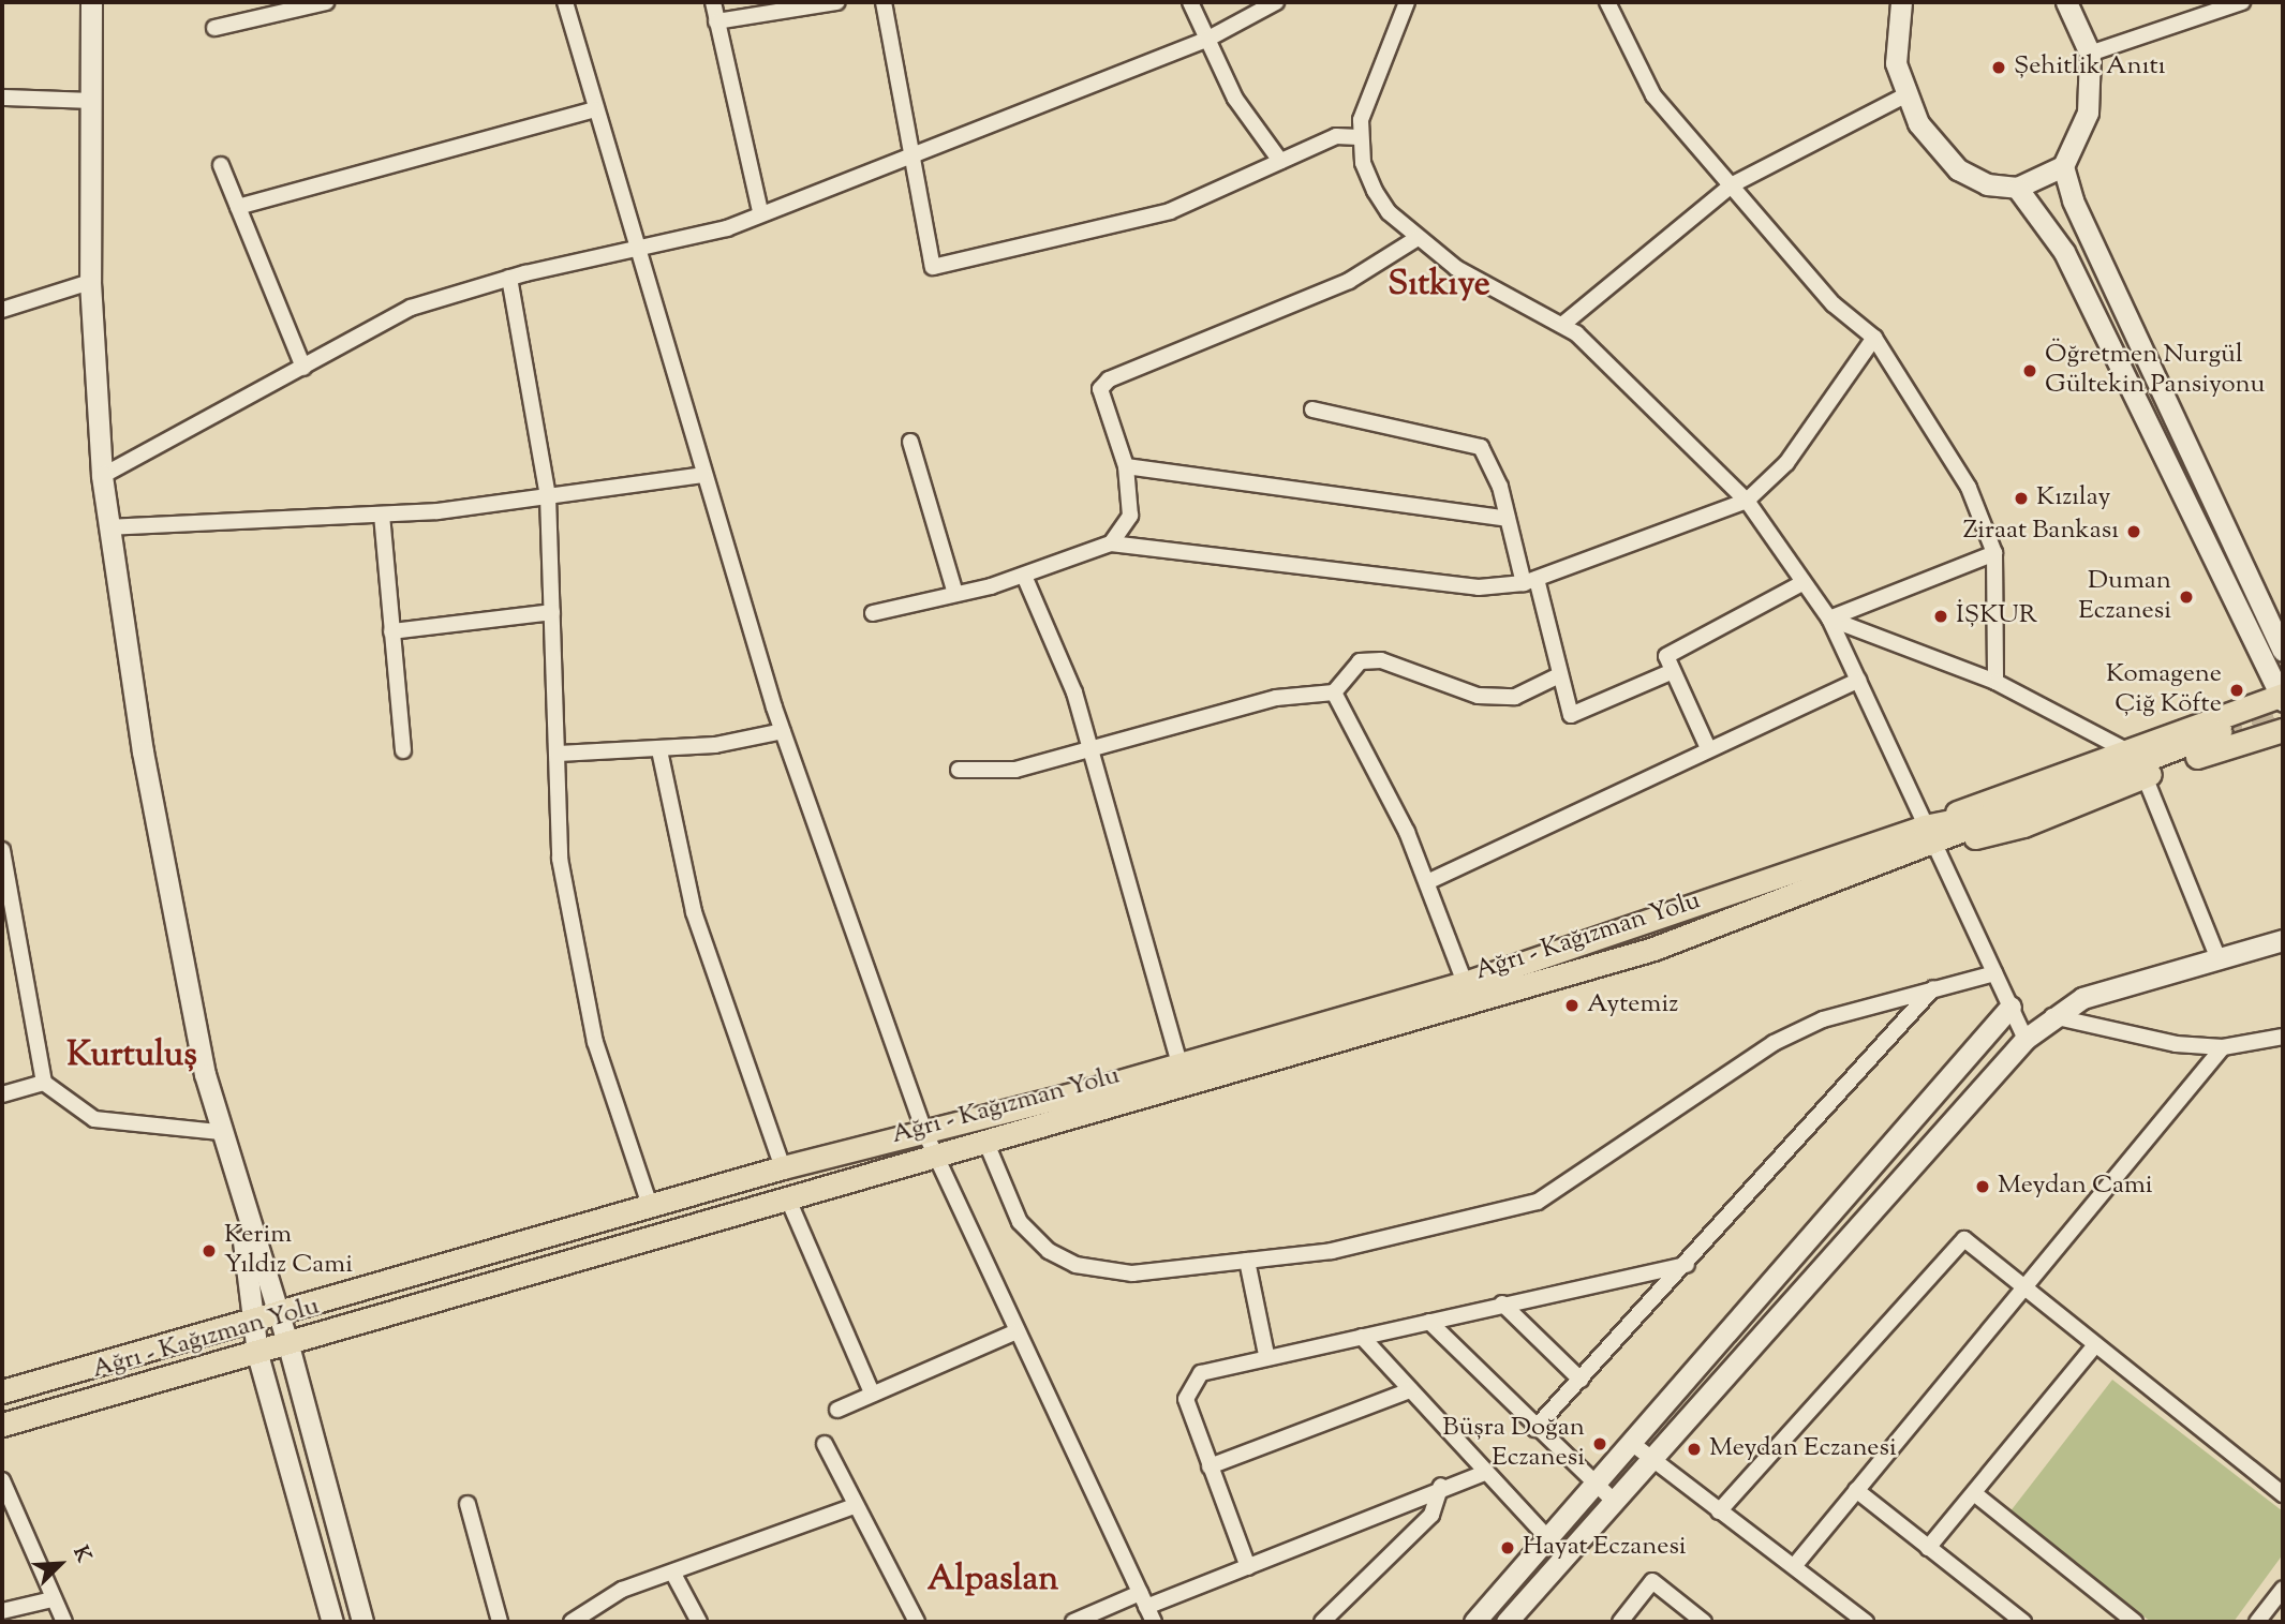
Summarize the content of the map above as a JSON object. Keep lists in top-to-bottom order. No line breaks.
{"streets":{"main road":["Ağrı - Kağızman Yolu"]},"districts":["Sıtkıye","Kurtuluş","Alpaslan"],"places":["Şehitlik Anıtı","Öğretmen Nurgül Gültekin Pansiyonu","Kızılay","Ziraat Bankası","Duman Eczanesi","İŞKUR","Komagene Çiğ Köfte","Aytemiz","Meydan Cami","Kerim Yıldız Cami","Büşra Doğan Eczanesi","Meydan Eczanesi","Hayat Eczanesi"],"north":"top right"}
